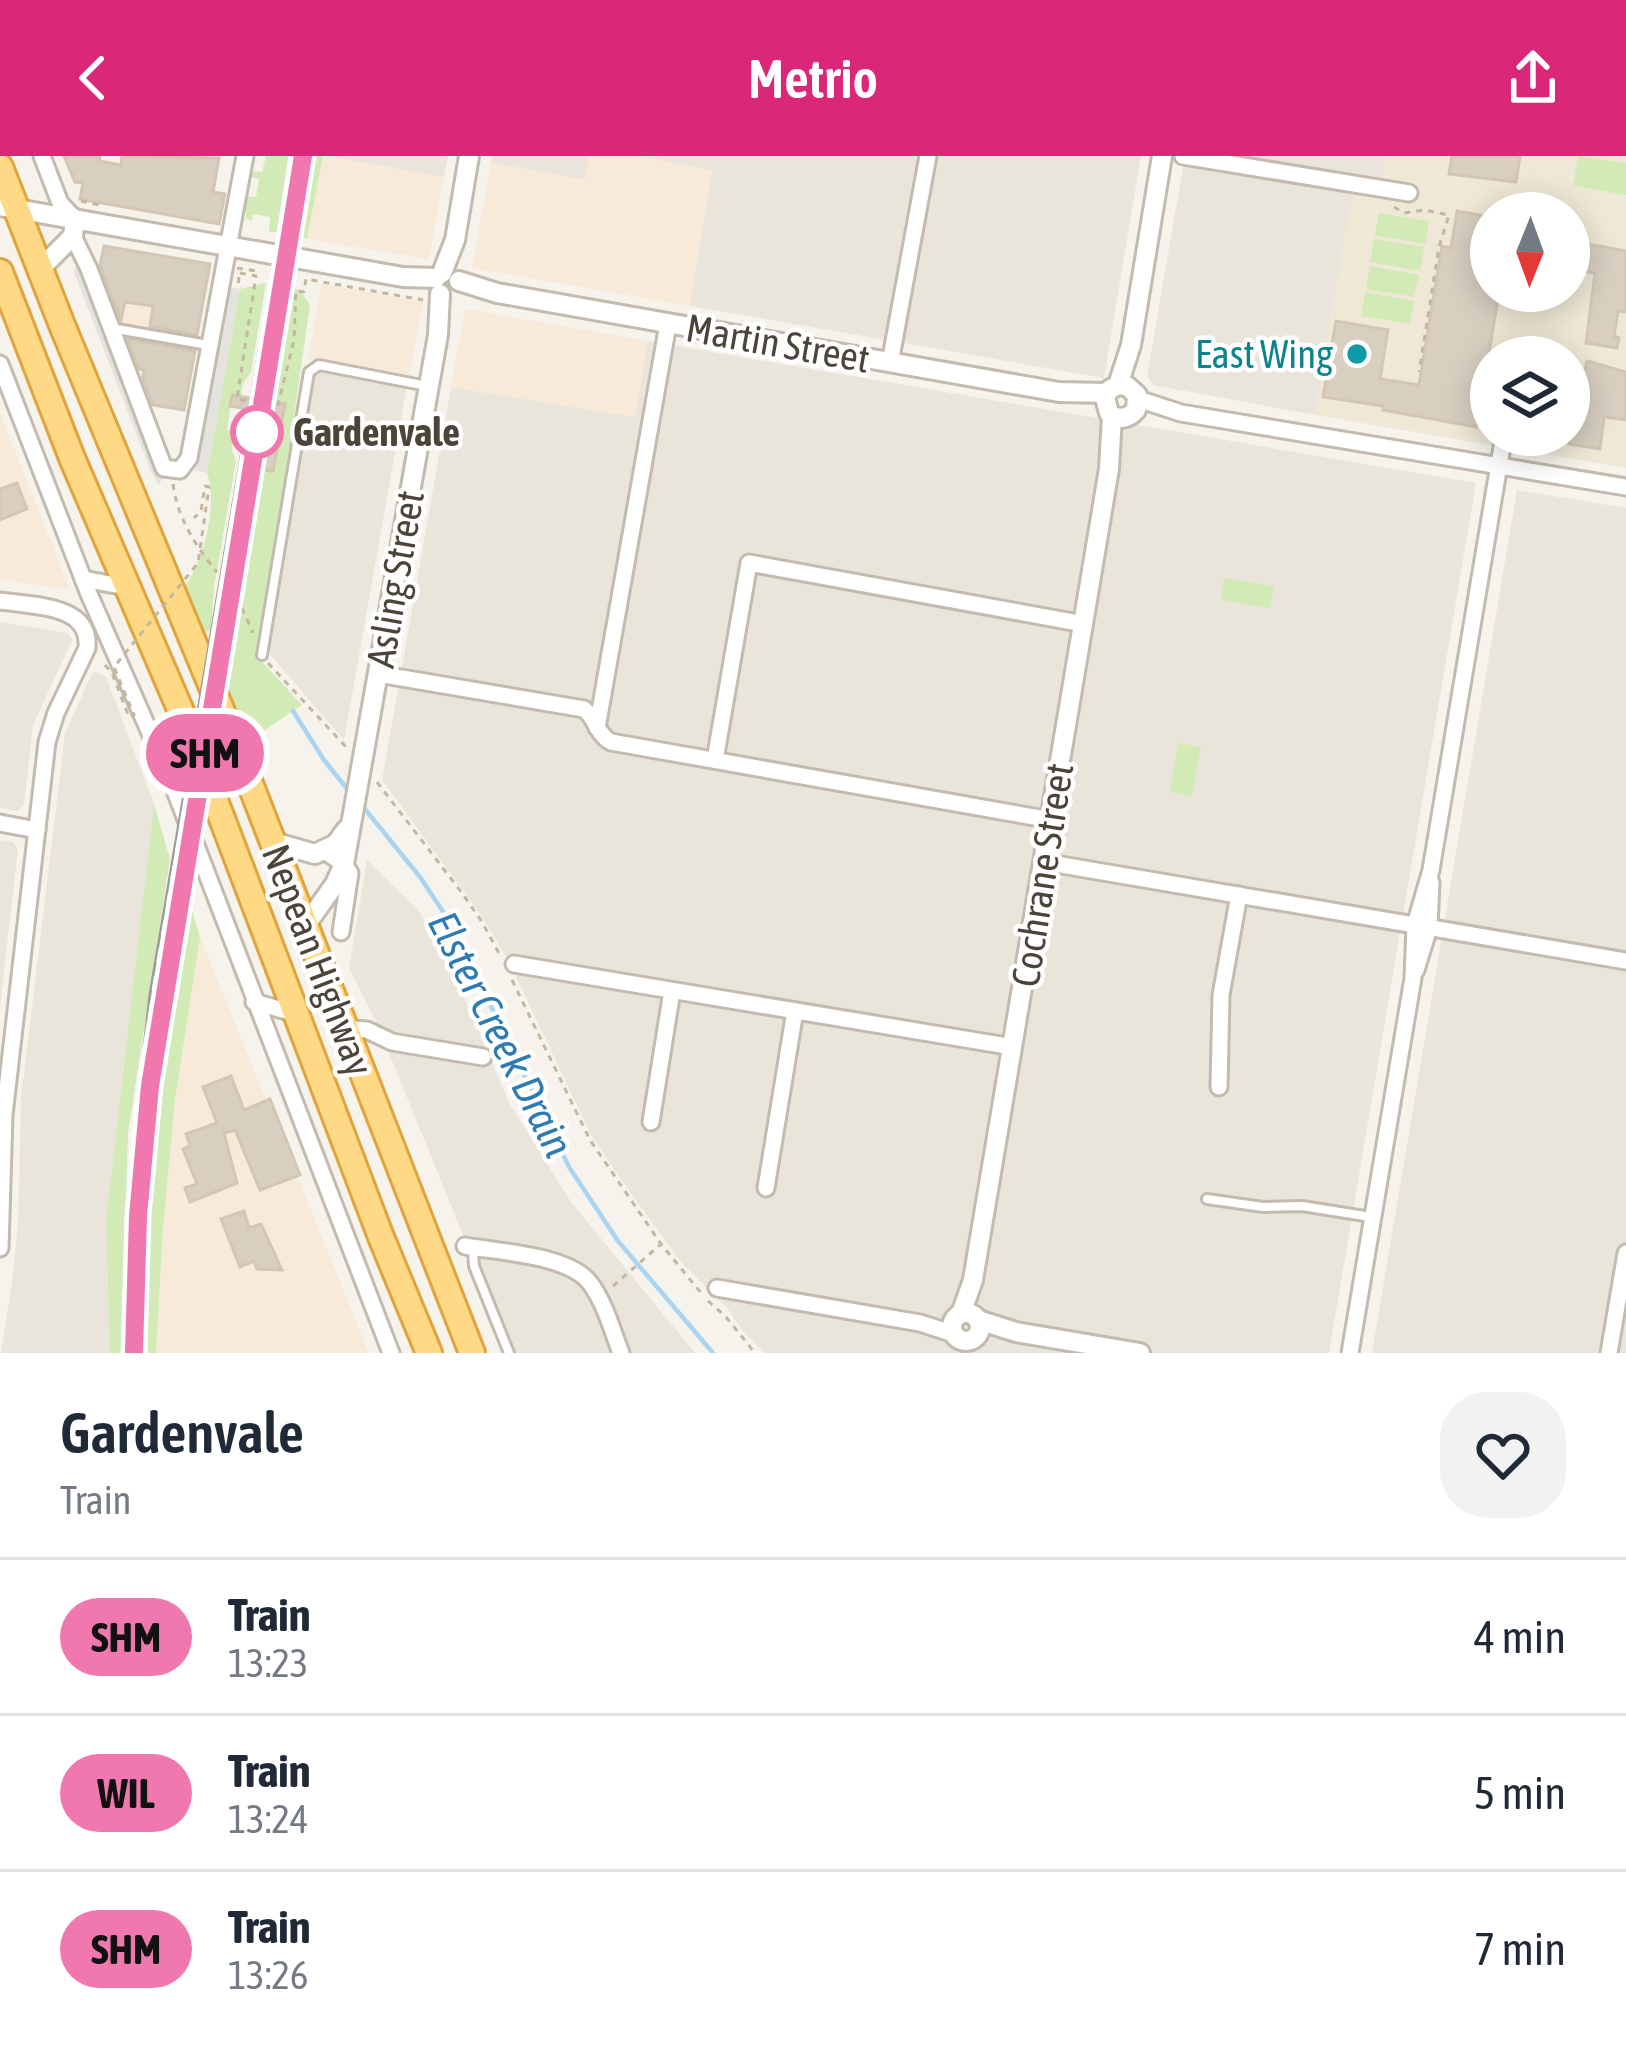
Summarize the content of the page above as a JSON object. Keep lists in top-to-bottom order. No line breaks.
{"streets":{"highway":["Nepean Highway"],"street":["Martin Street","Asling Street","Cochrane Street"]},"crossings":[["Martin Street","Asling Street"],["Martin Street","Cochrane Street"],["Martin Street","Nepean Highway"],["Asling Street","Nepean Highway"]],"water":["Elster Creek Drain"],"places":["East Wing","Gardenvale"],"north":"bottom","page":{"header":"Metrio","on_map":"SHM","heading":["Gardenvale","Train"],"list":[{"mark":"SHM","name":"Train","note":"13:23","value":"4 min"},{"mark":"WIL","name":"Train","note":"13:24","value":"5 min"},{"mark":"SHM","name":"Train","note":"13:26","value":"7 min"}]}}
